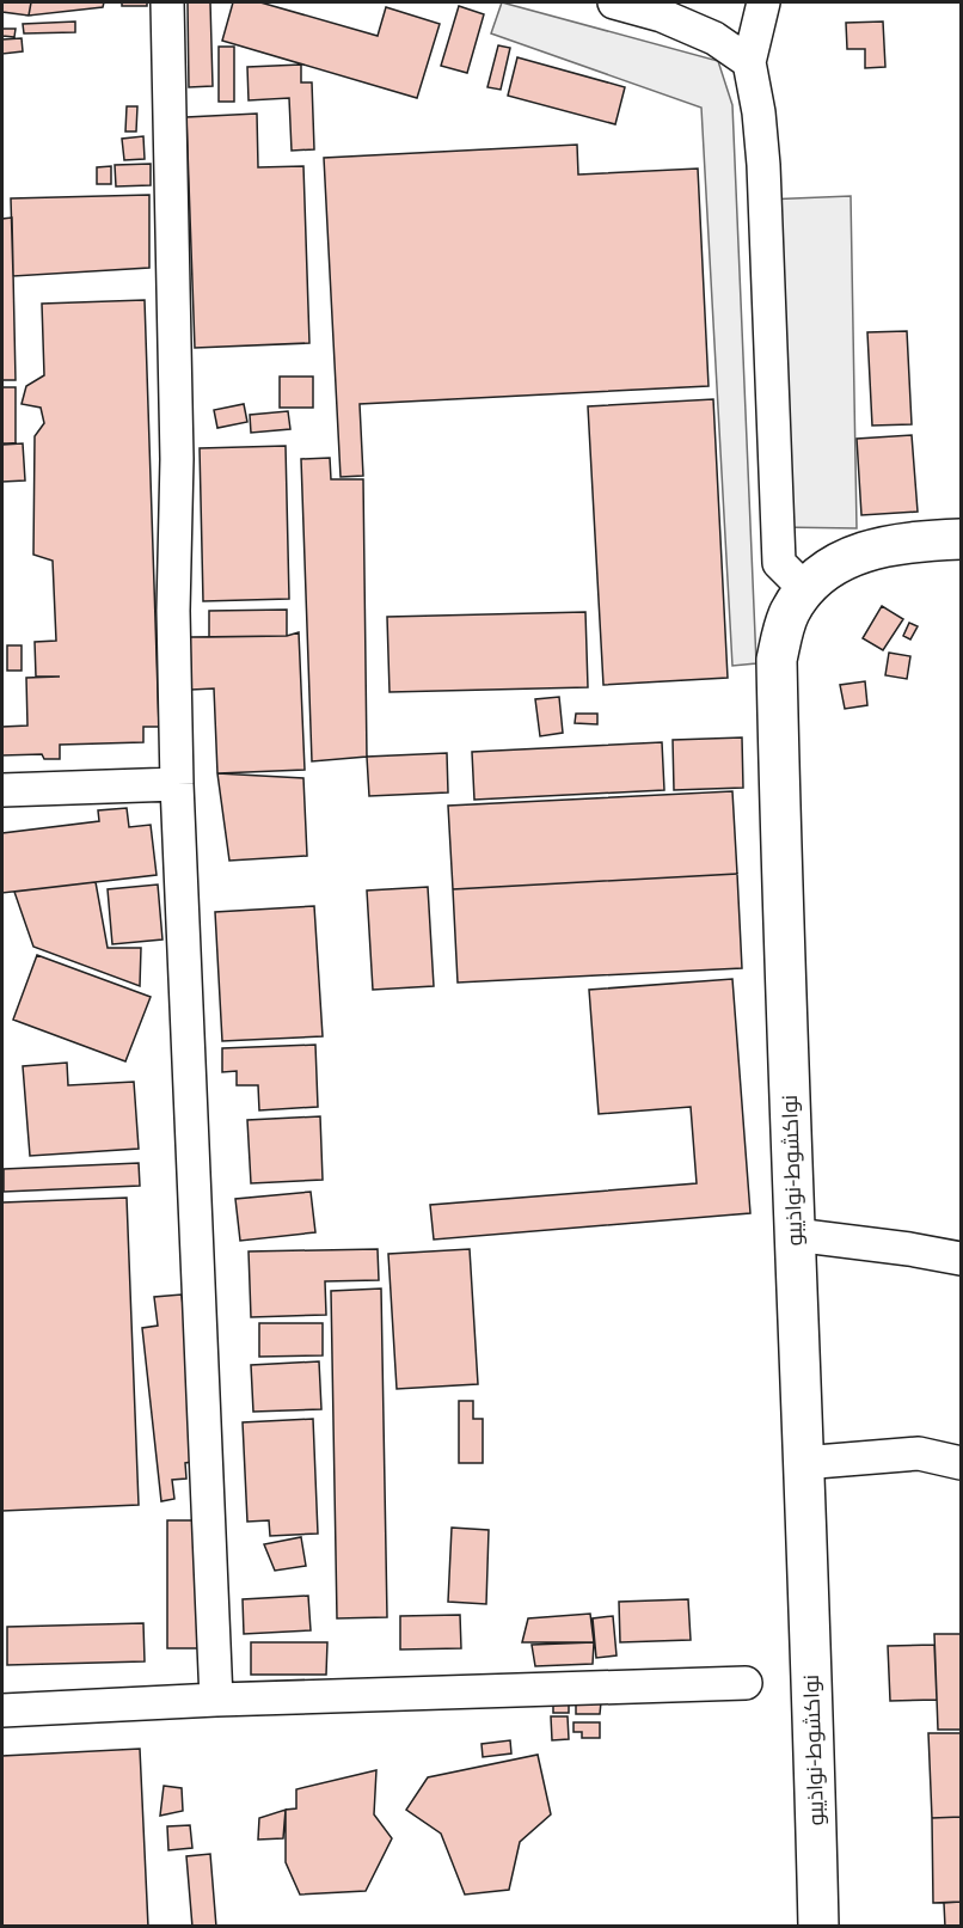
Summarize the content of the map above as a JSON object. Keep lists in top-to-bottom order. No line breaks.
{"streets":{"main road":["نواكشوط-نواذيبو"]}}
